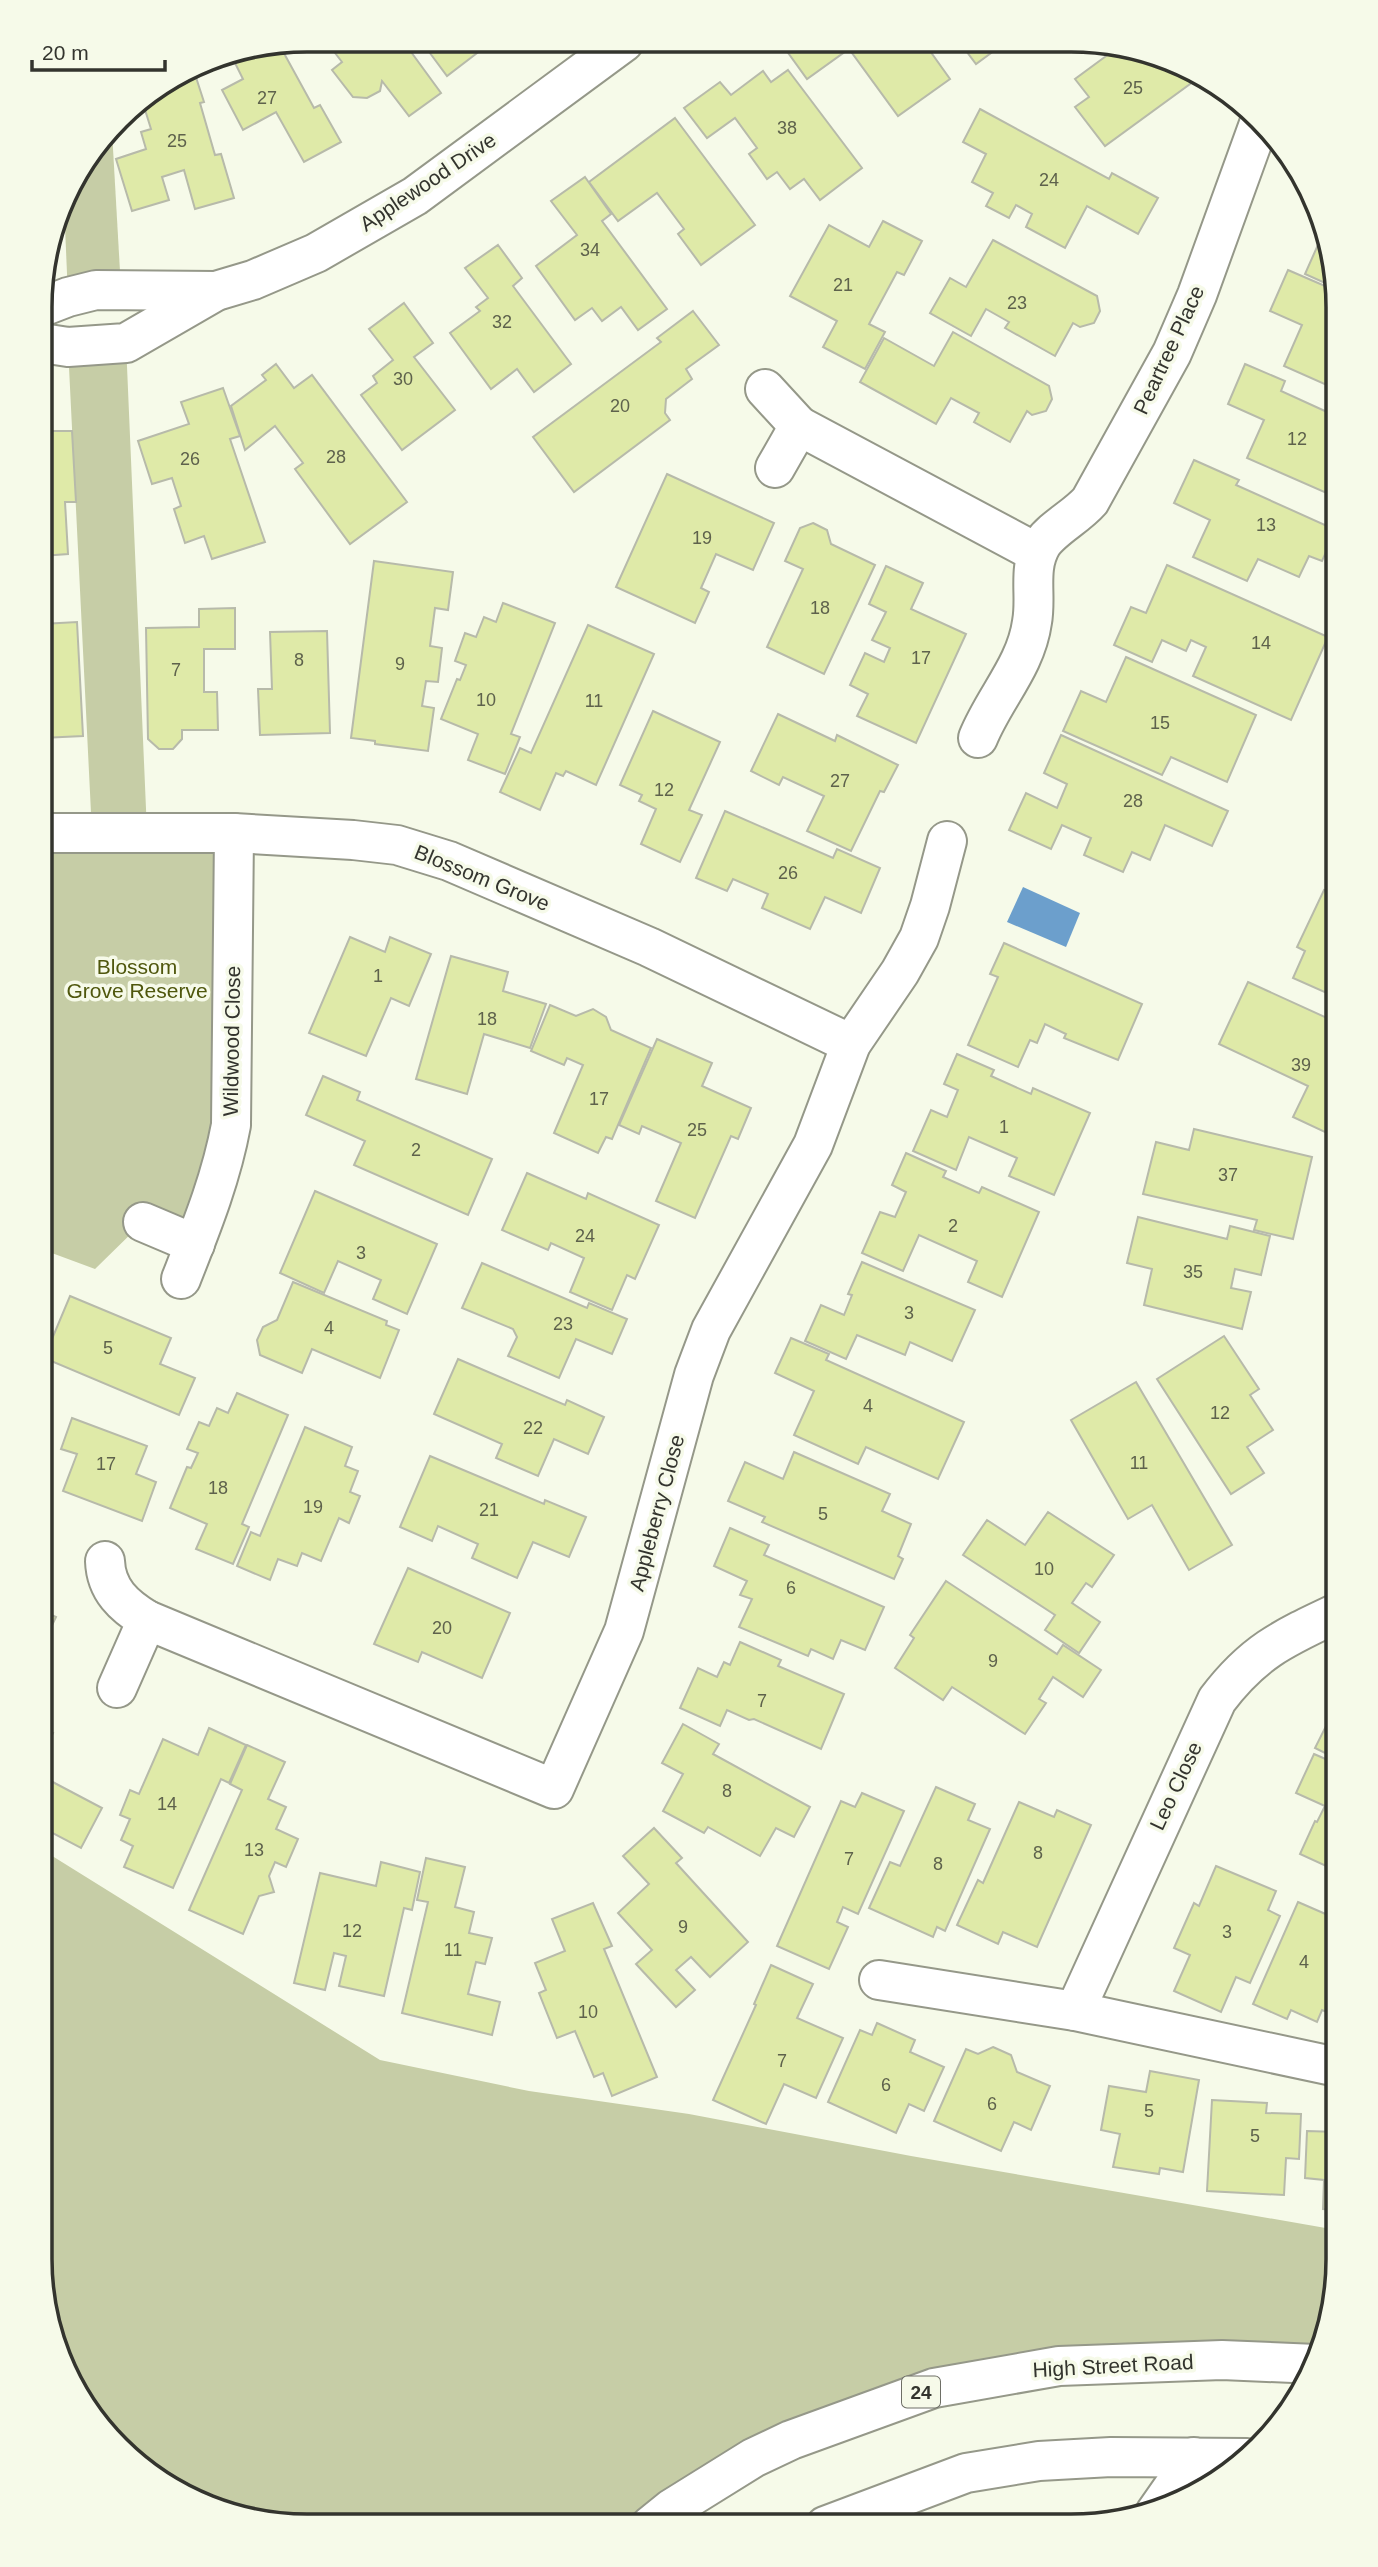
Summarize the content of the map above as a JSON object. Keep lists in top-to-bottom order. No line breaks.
{"streets":{"street":["Applewood Drive","Peartree Place","Blossom Grove","Wildwood Close","Appleberry Close","Leo Close","High Street Road","24"]},"crossings":[["Blossom Grove","Wildwood Close"],["Blossom Grove","Appleberry Close"]],"parks":["Blossom Grove Reserve"],"house_numbers":["25","27","38","25","24","34","21","23","32","30","20","12","28","26","13","19","18","14","17","8","9","7","10","11","15","27","12","28","26","1","18","39","17","1","25","2","37","2","24","3","35","3","23","4","5","4","12","22","11","17","18","19","21","5","10","6","20","9","7","8","14","13","8","7","8","9","12","3","11","4","10","7","6","6","5","5"],"scale_bar":"20 m"}
